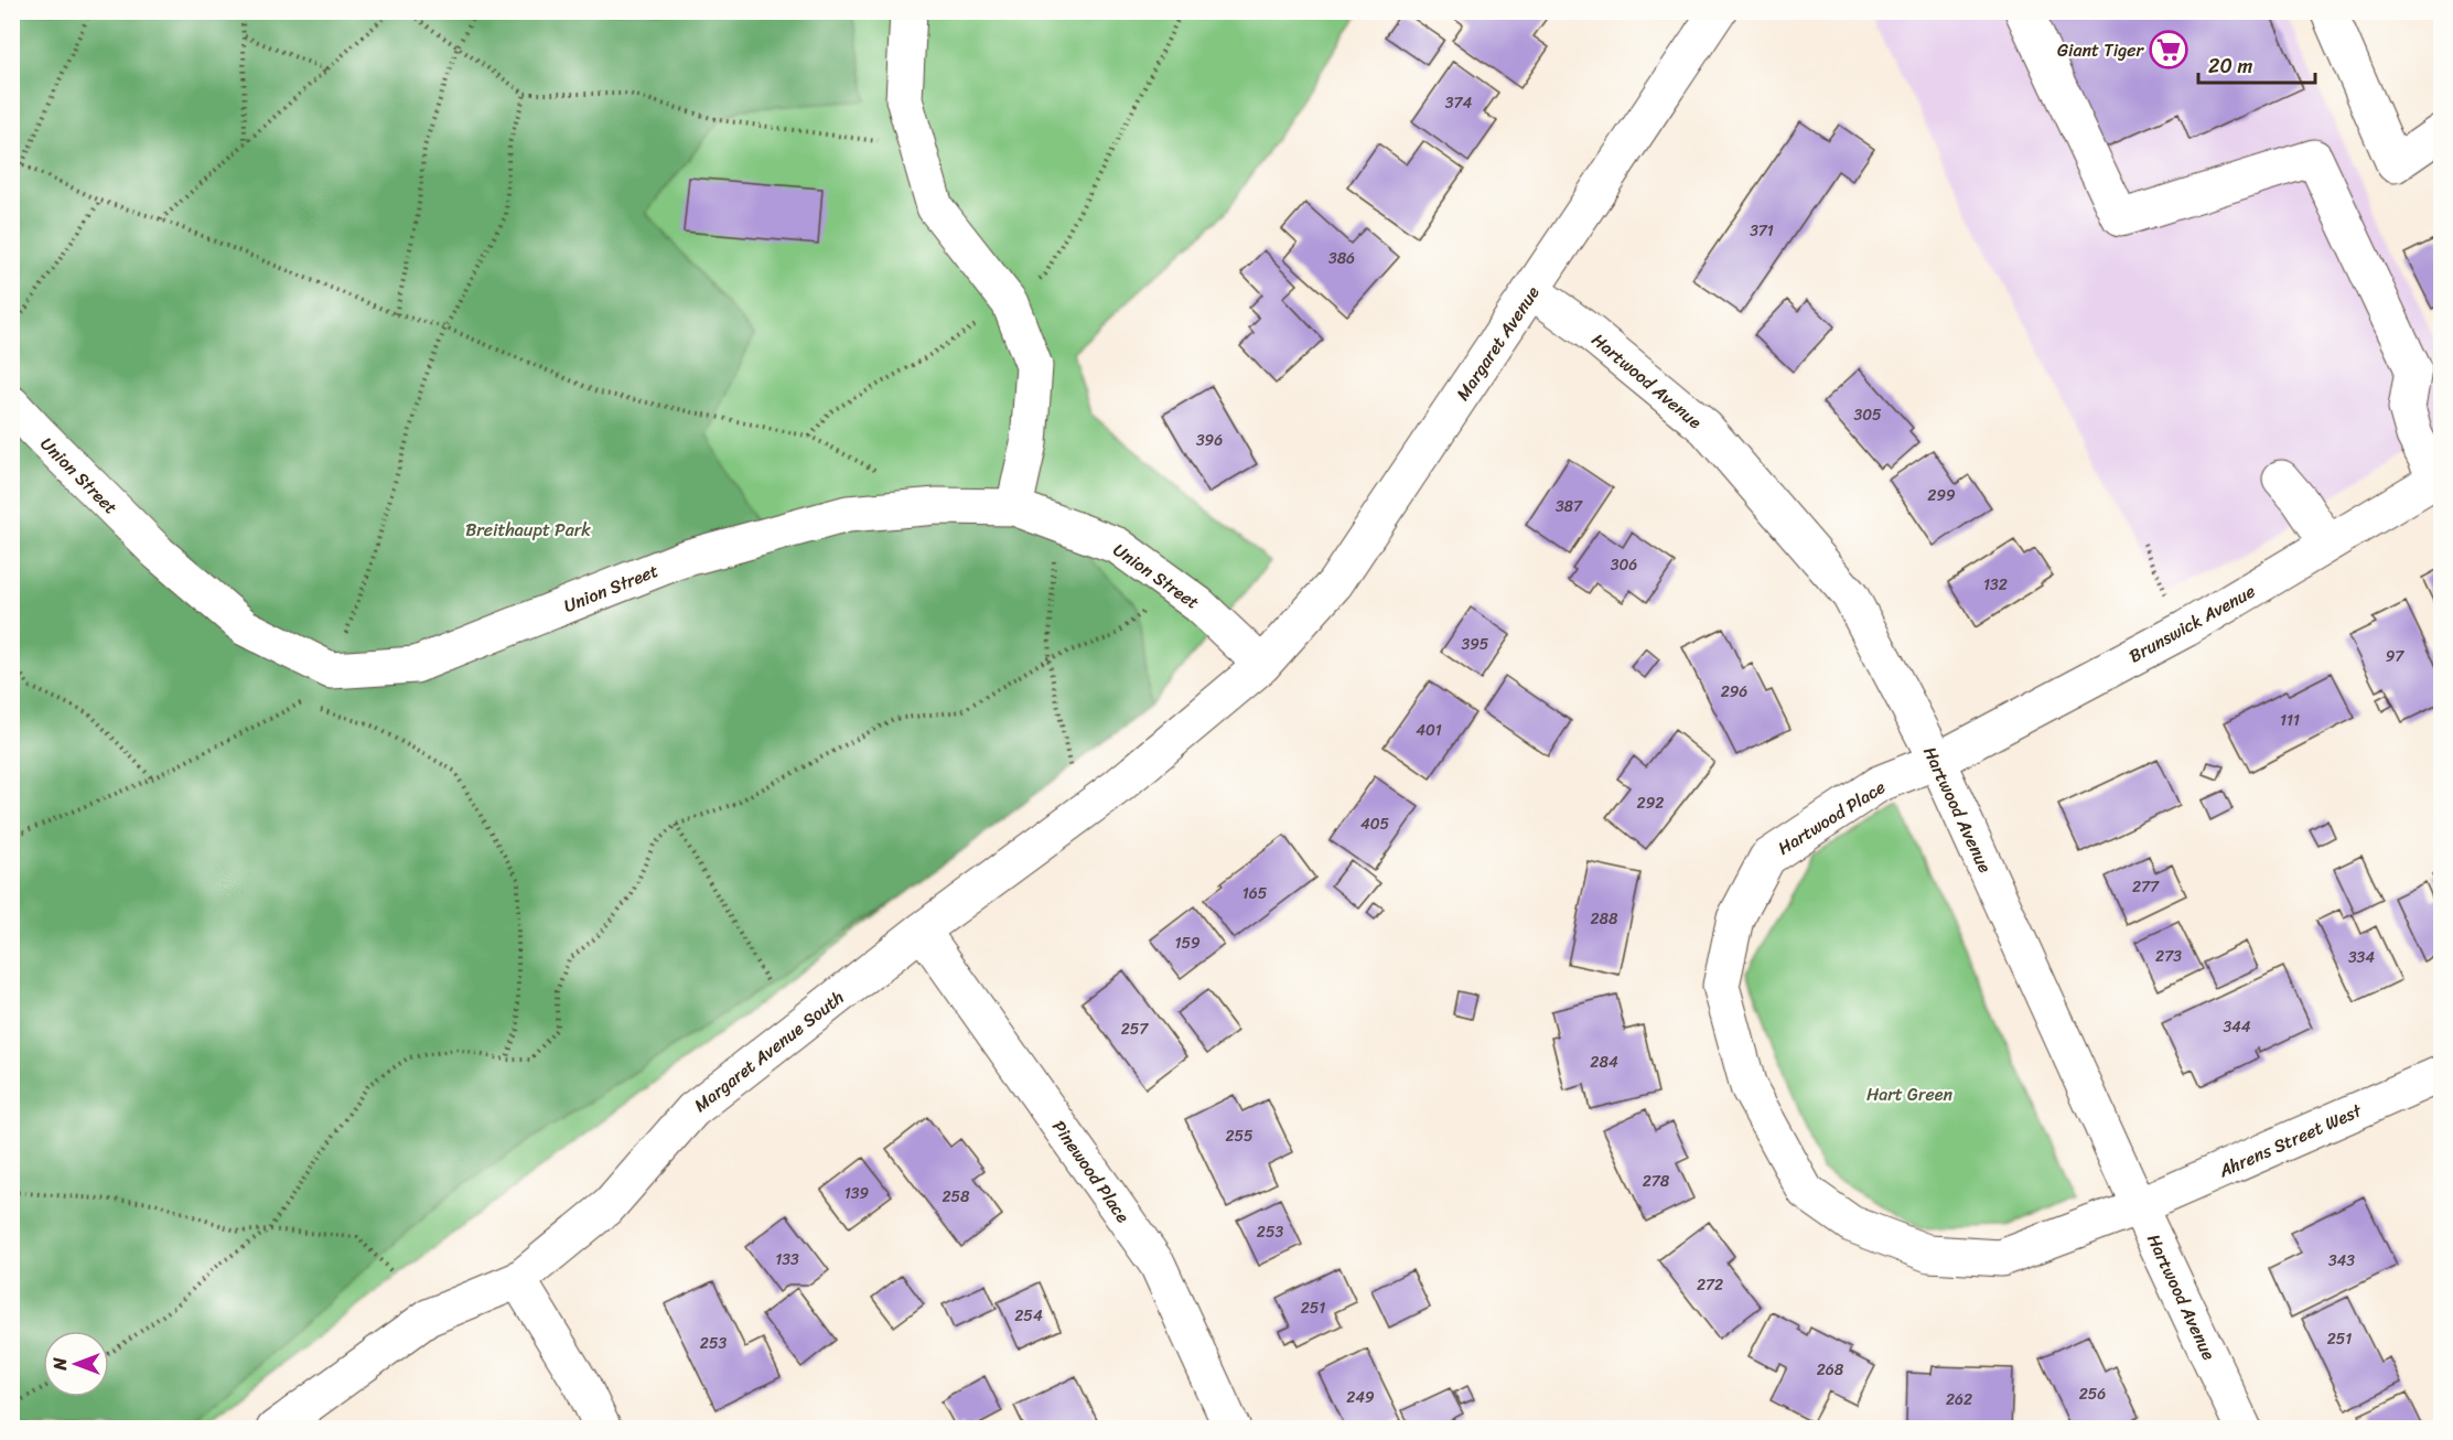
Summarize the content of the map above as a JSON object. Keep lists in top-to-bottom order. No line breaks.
{"streets":{"street":["Margaret Avenue","Hartwood Avenue","Union Street","Brunswick Avenue","Hartwood Place","Margaret Avenue South","Ahrens Street West","Pinewood Place"]},"crossings":[["Margaret Avenue","Hartwood Avenue"],["Margaret Avenue","Union Street"],["Margaret Avenue","Margaret Avenue South"],["Hartwood Avenue","Brunswick Avenue"],["Hartwood Avenue","Hartwood Place"],["Hartwood Avenue","Ahrens Street West"],["Union Street","Margaret Avenue South"],["Brunswick Avenue","Hartwood Place"],["Hartwood Place","Ahrens Street West"],["Margaret Avenue South","Pinewood Place"]],"parks":["Breithaupt Park","Hart Green"],"places":{"supermarket":["Giant Tiger"]},"house_numbers":["374","371","386","305","396","299","387","306","132","395","97","296","111","401","292","405","277","165","288","159","273","334","344","257","284","255","278","139","258","253","133","343","272","251","254","251","253","268","256","249","262"],"scale_bar":"20 m","north":"left"}
